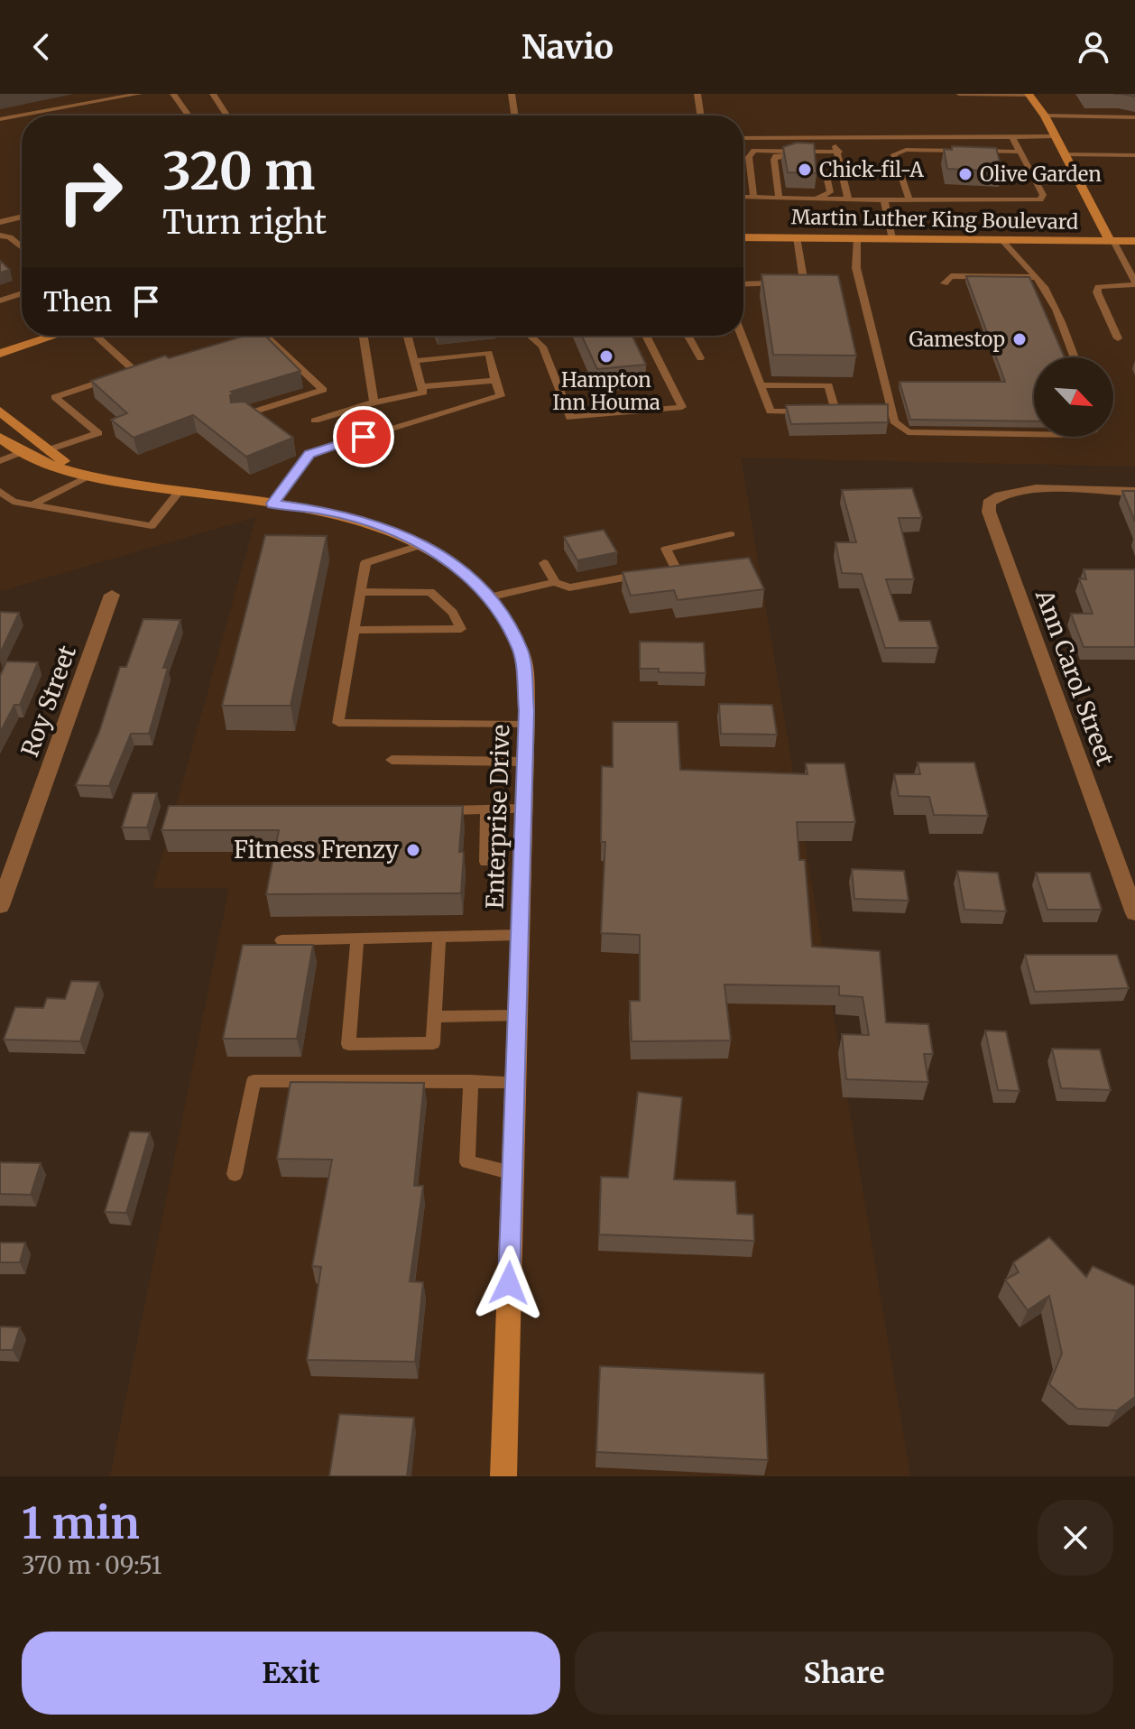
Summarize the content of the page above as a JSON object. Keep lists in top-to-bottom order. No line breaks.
{"streets":{"street":["Martin Luther King Boulevard","Ann Carol Street","Roy Street","Enterprise Drive"]},"places":["Chick-fil-A","Olive Garden","Gamestop","Hampton Inn Houma","Fitness Frenzy"],"north":"bottom right","page":{"header":"Navio","turn":["320 m","Turn right"],"then":"Then","heading":["1 min","370 m · 09:51"],"buttons":["Exit","Share"]}}
